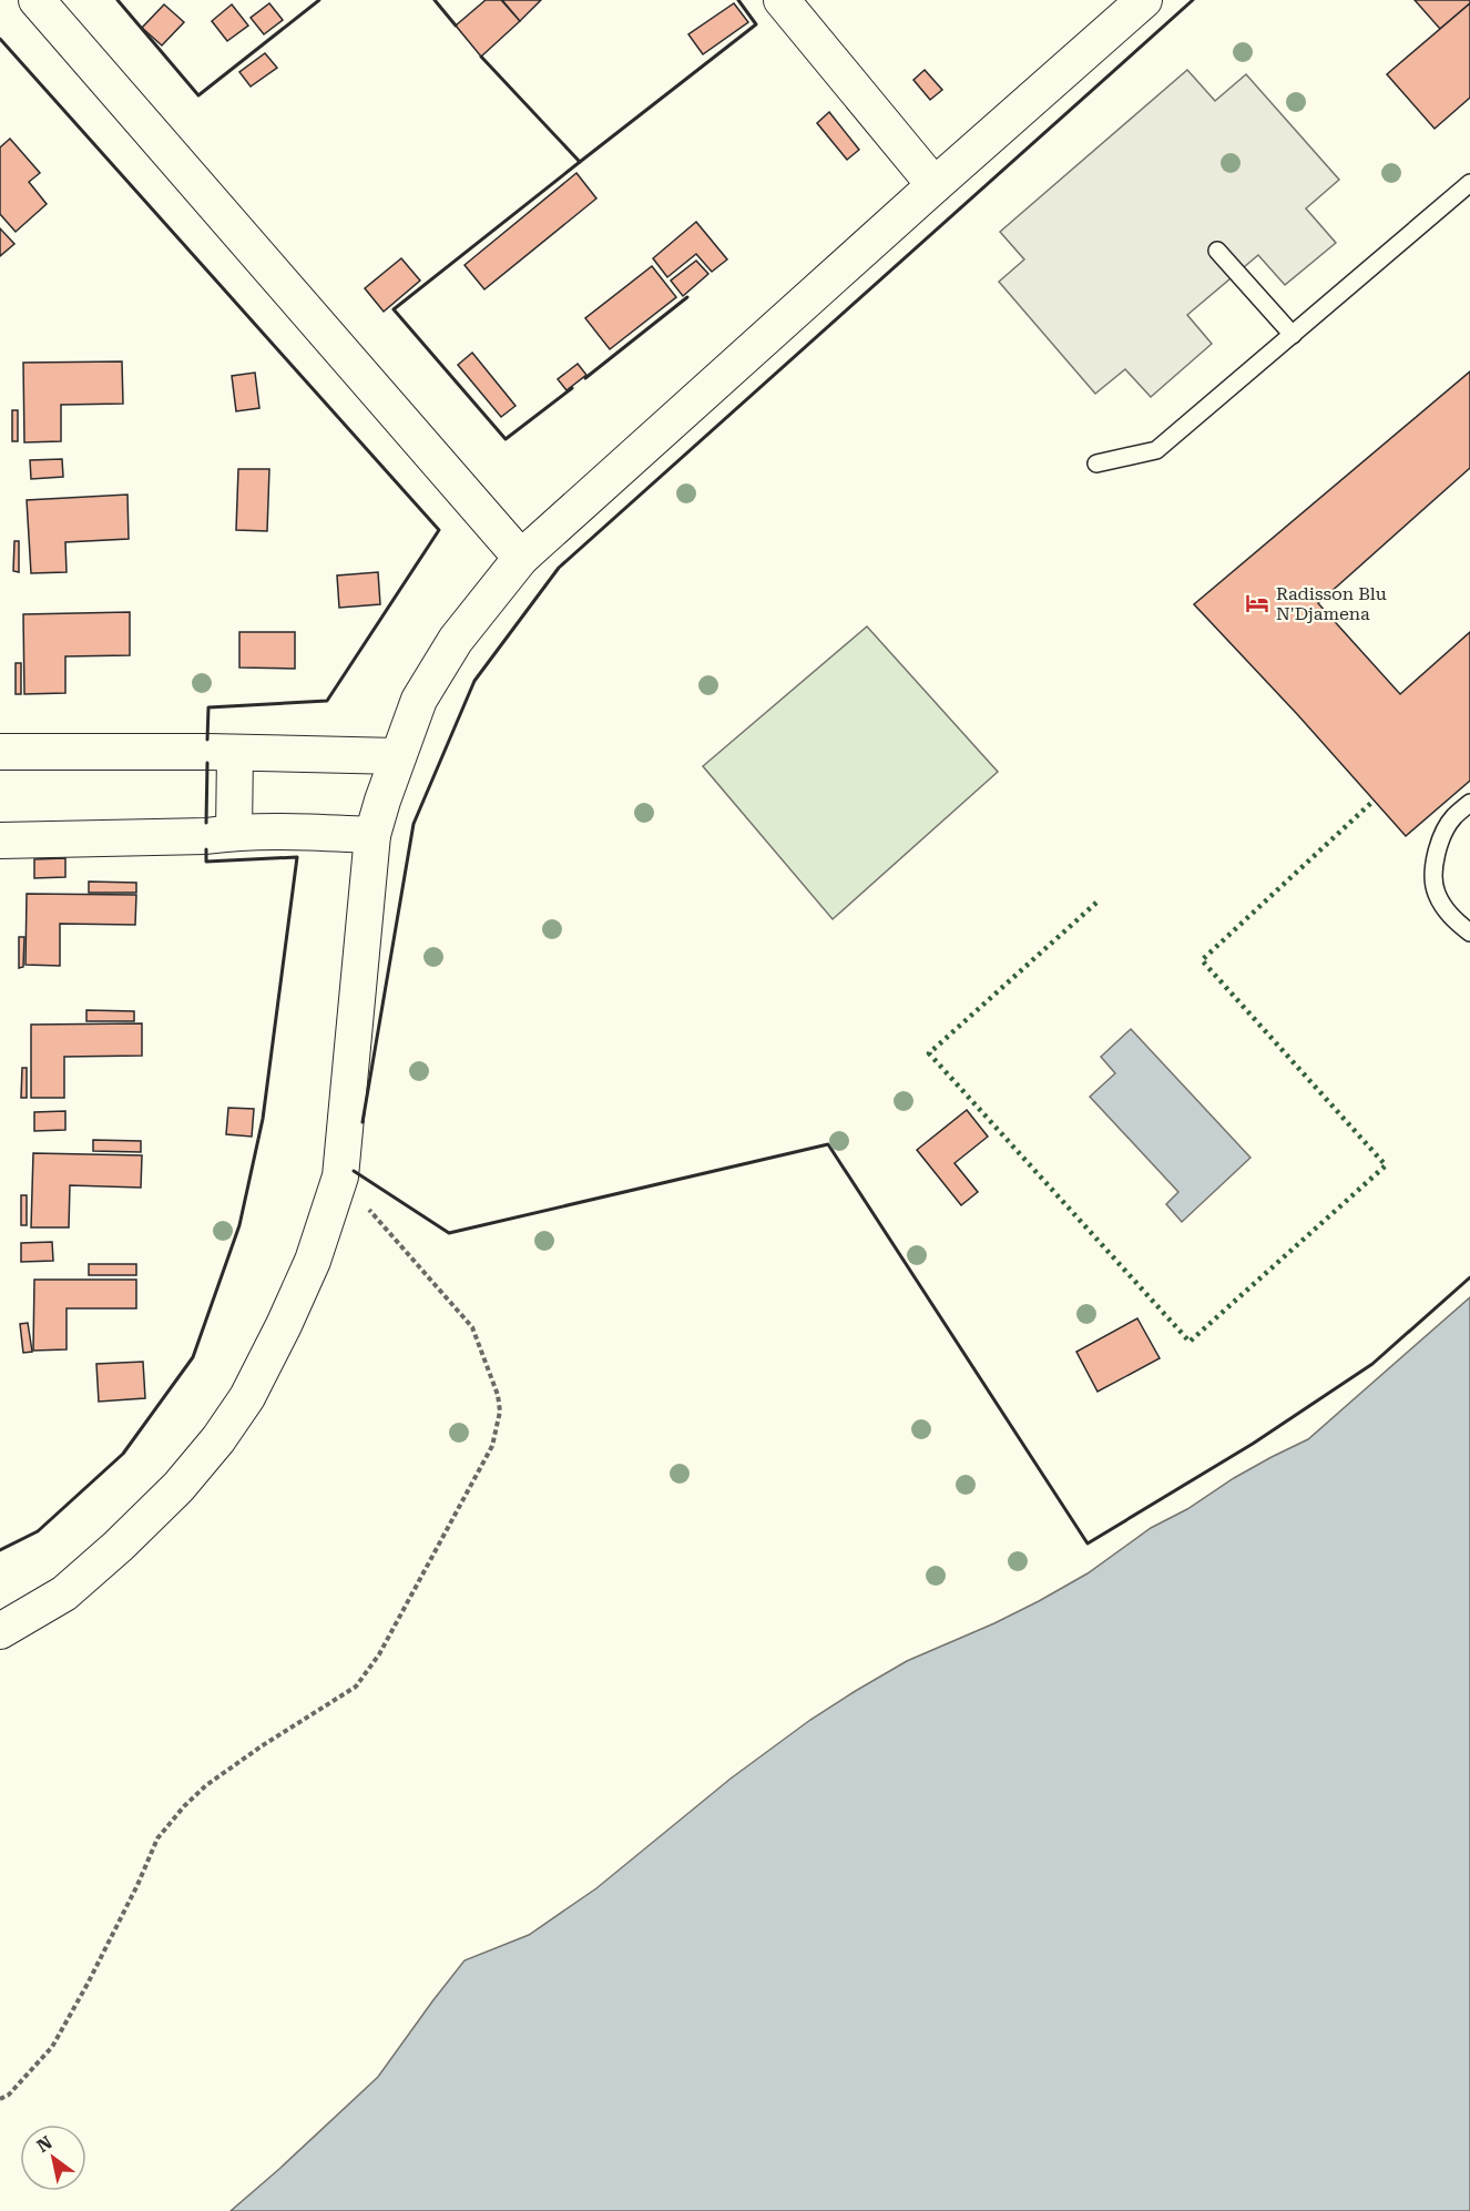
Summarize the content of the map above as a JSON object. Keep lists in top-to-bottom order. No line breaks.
{"places":{"hotel":["Radisson Blu N'Djamena"]},"north":"top left"}
